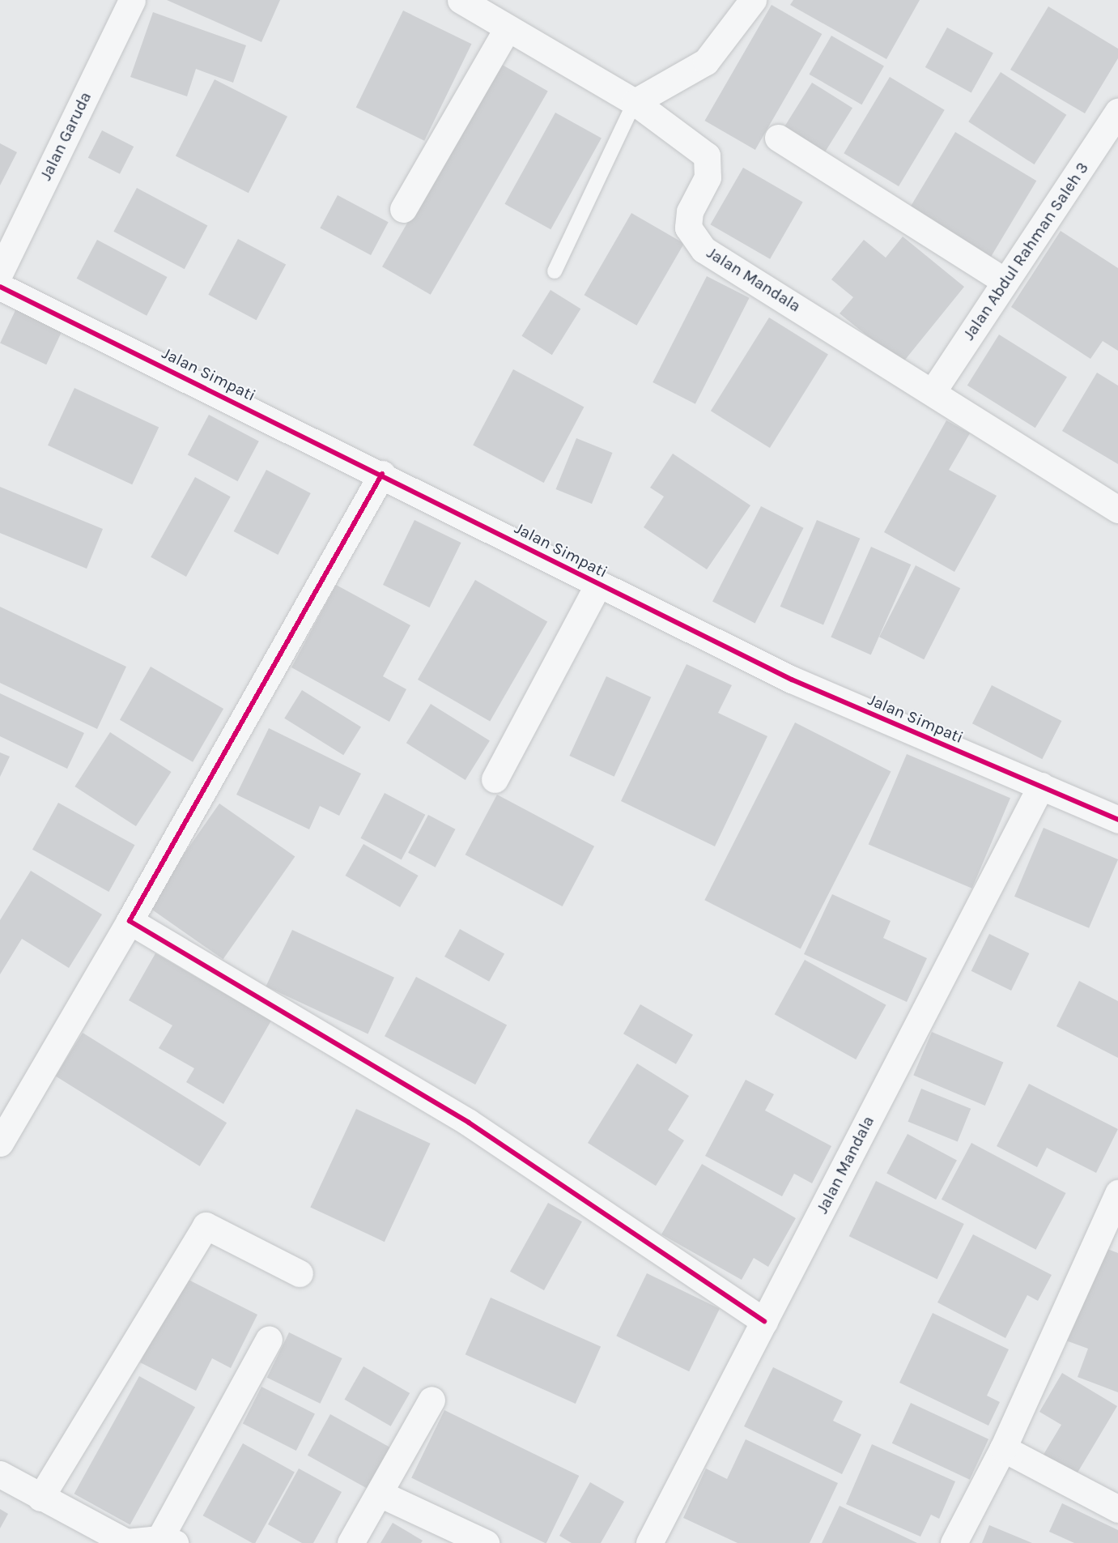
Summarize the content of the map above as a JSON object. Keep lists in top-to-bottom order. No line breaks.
{"streets":{"street":["Jalan Garuda","Jalan Abdul Rahman Saleh 3","Jalan Mandala","Jalan Simpati"]},"crossings":[["Jalan Abdul Rahman Saleh 3","Jalan Mandala"],["Jalan Mandala","Jalan Simpati"]]}
